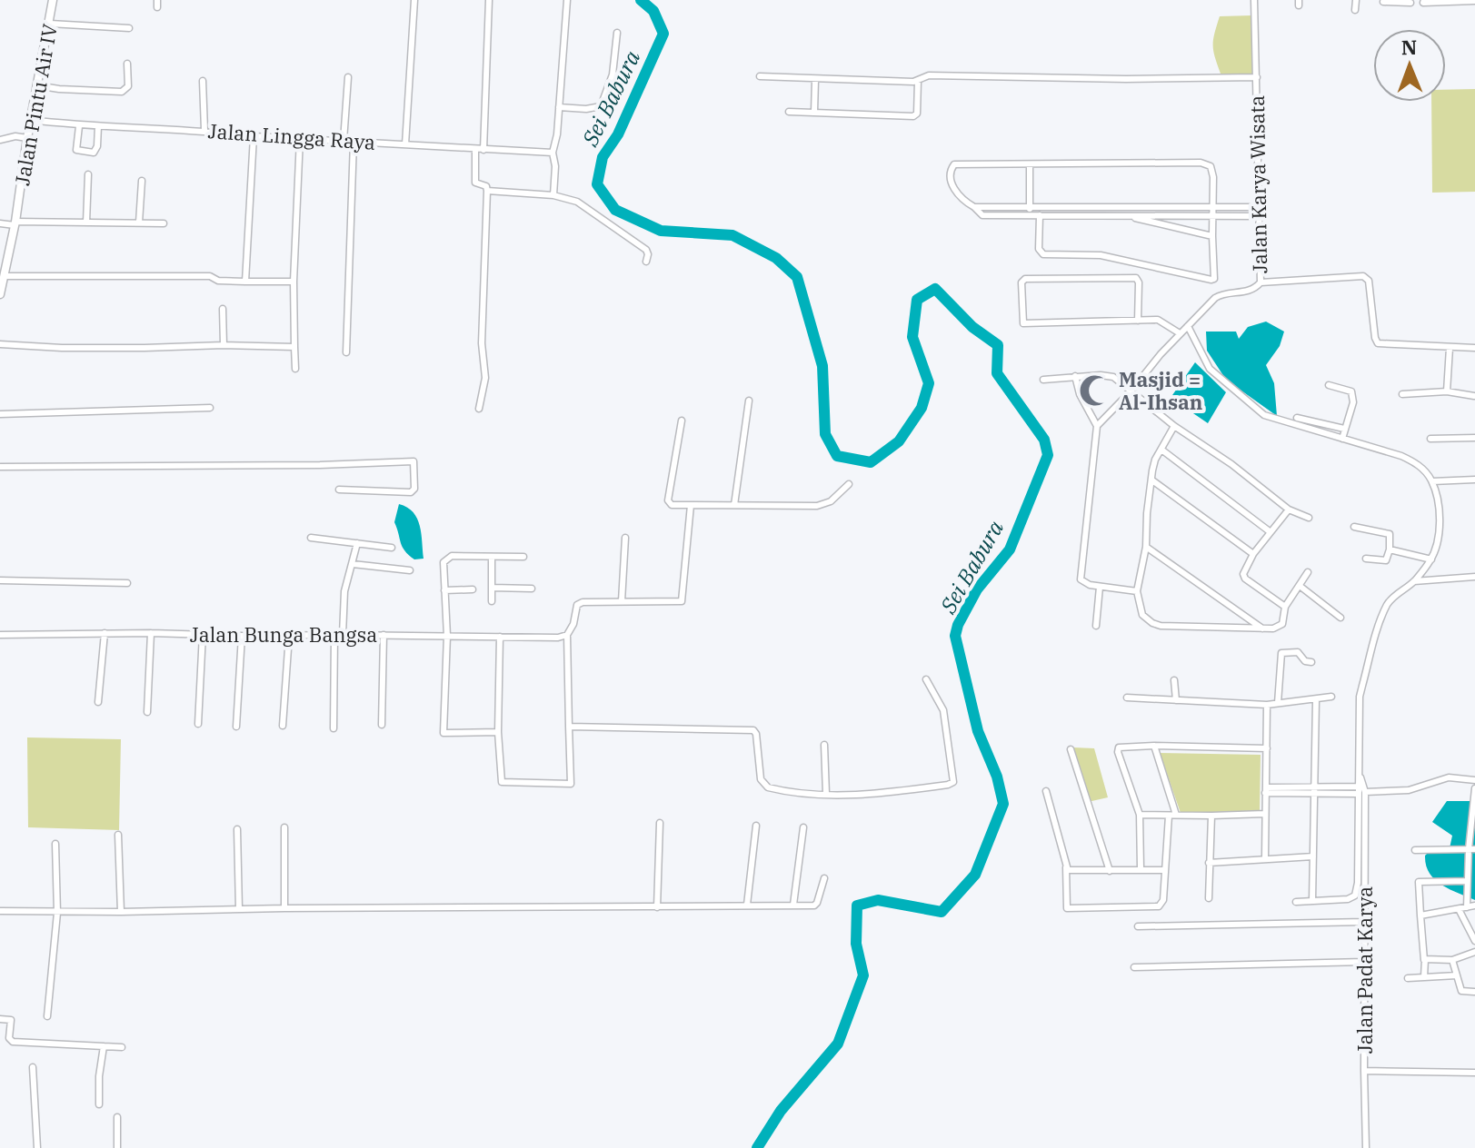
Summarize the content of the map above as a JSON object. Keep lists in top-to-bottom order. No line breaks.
{"streets":{"main road":["Jalan Pintu Air IV"],"street":["Jalan Lingga Raya","Jalan Karya Wisata","Jalan Bunga Bangsa","Jalan Padat Karya"]},"crossings":[["Jalan Pintu Air IV","Jalan Lingga Raya"]],"water":["Sei Babura"],"places":{"mosque":["Masjid = Al-Ihsan"]},"north":"top"}
